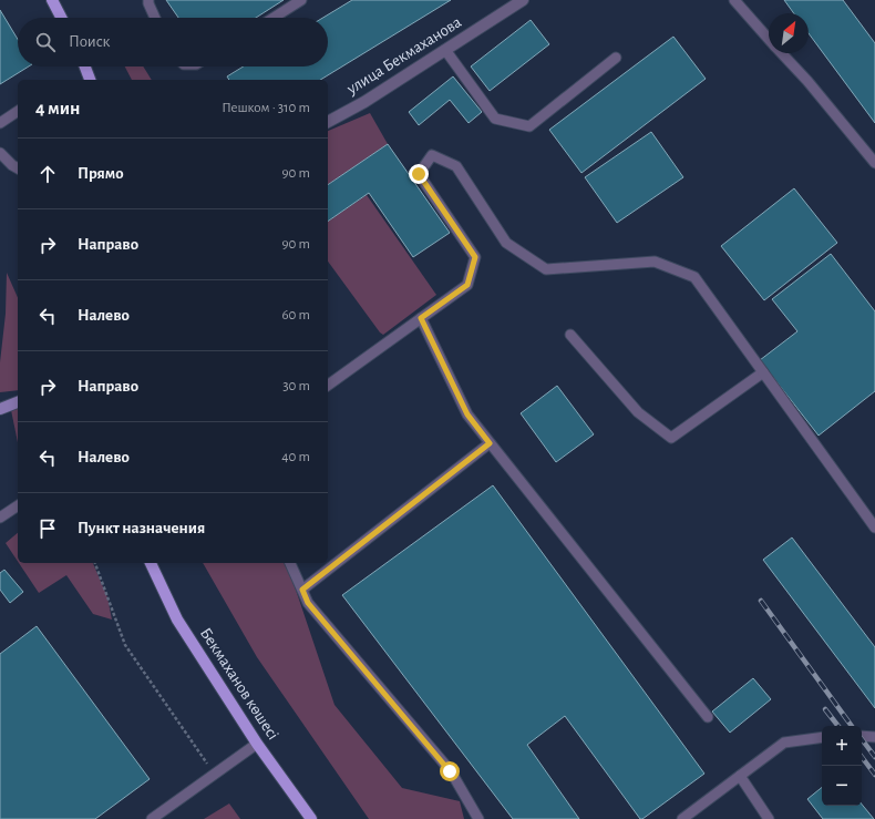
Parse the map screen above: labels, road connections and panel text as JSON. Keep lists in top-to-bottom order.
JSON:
{
  "streets": {
    "main road": ["Бекмаханов көшесі"],
    "street": ["улица Бекмаханова"]
  },
  "north": "top right",
  "page": {
    "search": "Поиск",
    "heading": ["4 мин", "Пешком · 310 m"],
    "list": [
      ["Прямо", "90 m"],
      ["Направо", "90 m"],
      ["Налево", "60 m"],
      ["Направо", "30 m"],
      ["Налево", "40 m"],
      "Пункт назначения"
    ],
    "map_buttons": ["+", "−"]
  }
}
